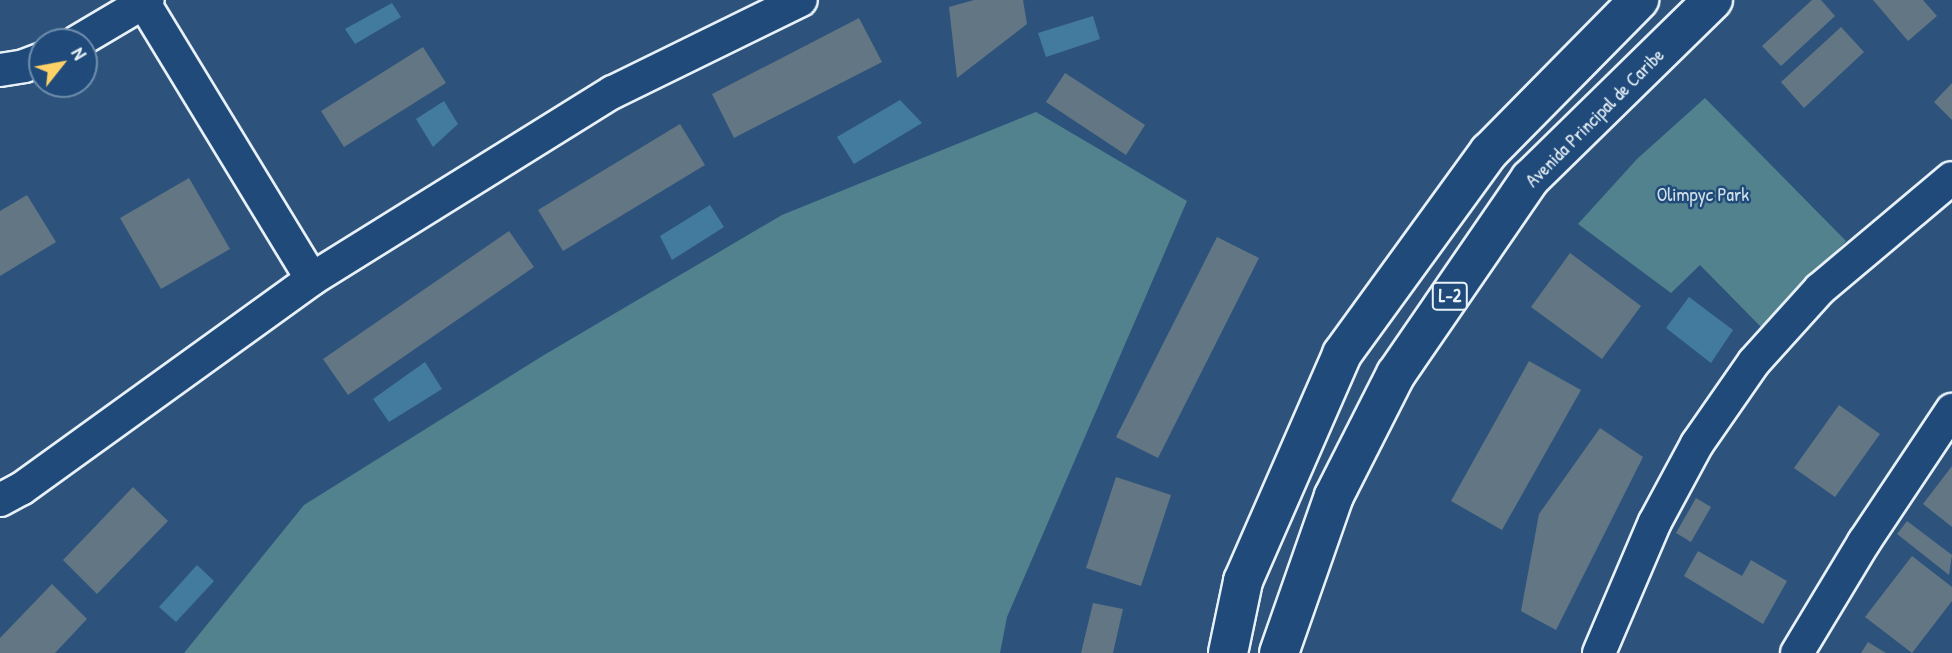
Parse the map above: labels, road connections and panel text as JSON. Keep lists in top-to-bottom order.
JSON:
{
  "streets": {
    "main road": ["Avenida Principal de Caribe", "L-2"]
  },
  "parks": ["Olimpyc Park"],
  "north": "top right"
}
